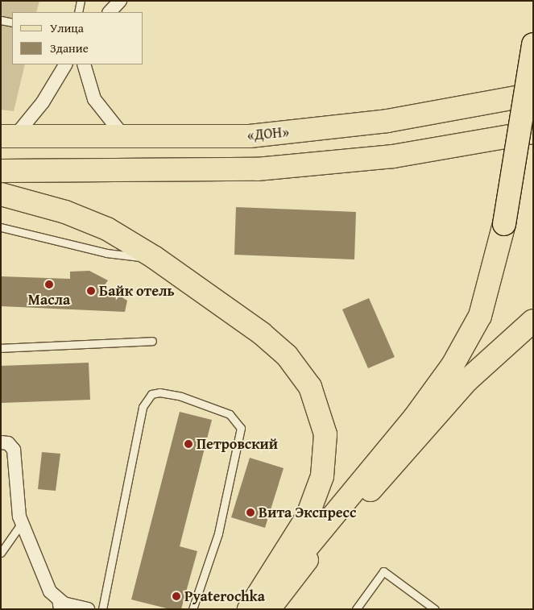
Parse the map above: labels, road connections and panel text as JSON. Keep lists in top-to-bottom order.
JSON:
{
  "streets": {
    "highway": ["«ДОН»"]
  },
  "places": [
    "Масла",
    "Байк отель",
    "Петровский",
    "Вита Экспресс",
    "Pyaterochka"
  ],
  "legend": ["Улица", "Здание"]
}
